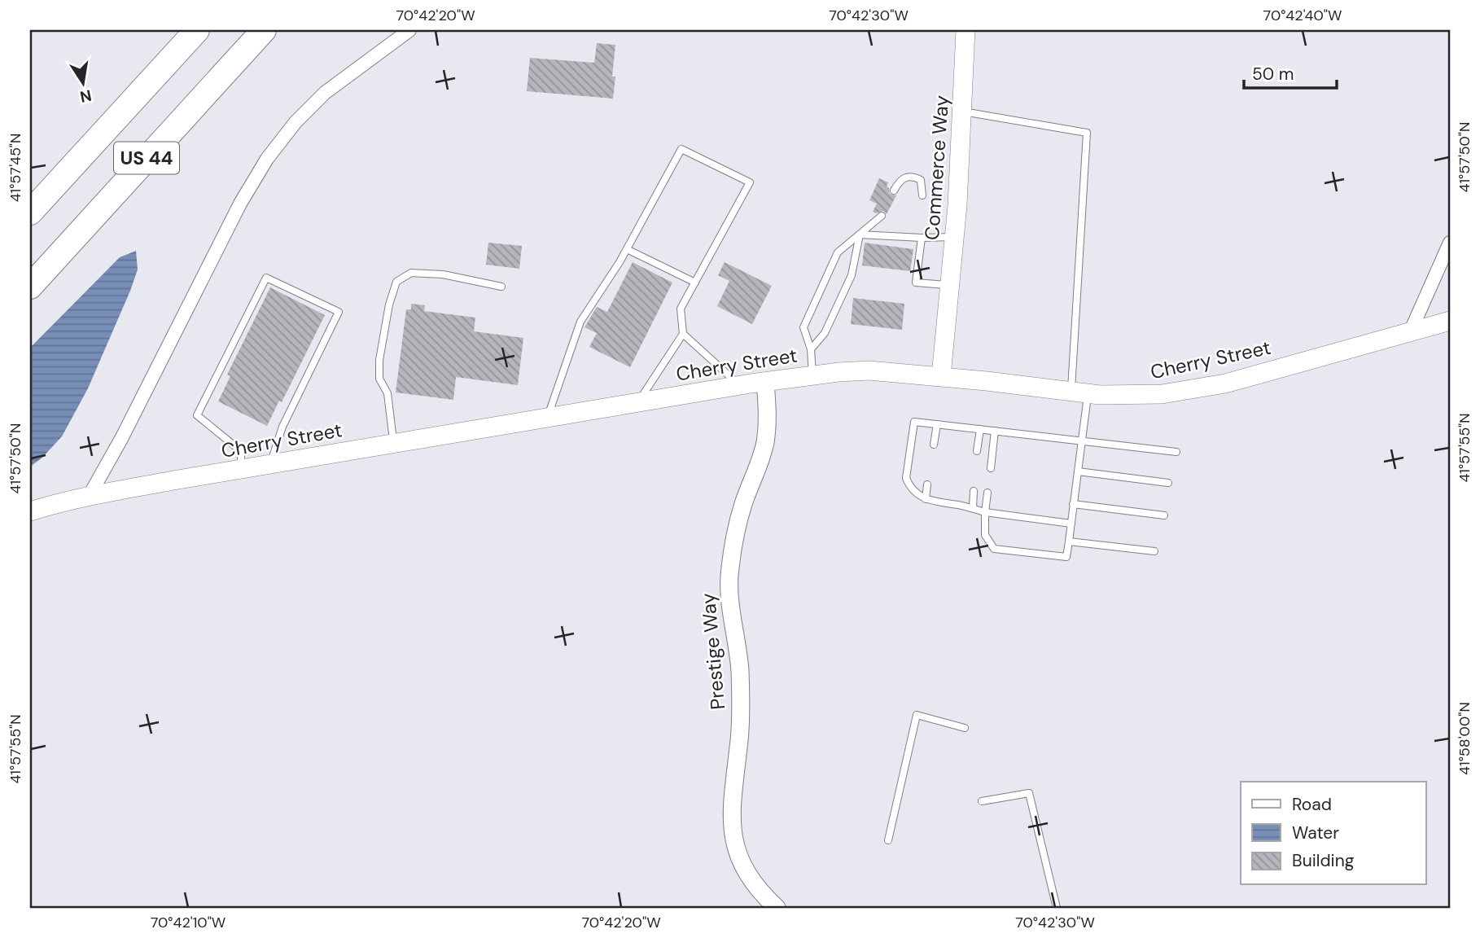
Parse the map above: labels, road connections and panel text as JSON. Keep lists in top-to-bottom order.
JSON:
{
  "streets": {
    "highway": ["US 44"],
    "main road": ["Commerce Way", "Cherry Street"],
    "street": ["Prestige Way"]
  },
  "crossings": [
    ["Commerce Way", "Cherry Street"],
    ["Cherry Street", "Prestige Way"]
  ],
  "legend": ["Road", "Water", "Building"],
  "scale_bar": "50 m",
  "north": "bottom",
  "coordinates": [
    "70°42'20\"W",
    "70°42'30\"W",
    "70°42'40\"W",
    "41°57'50\"N",
    "41°57'45\"N",
    "41°57'55\"N",
    "41°58'00\"N",
    "70°42'10\"W"
  ]
}
